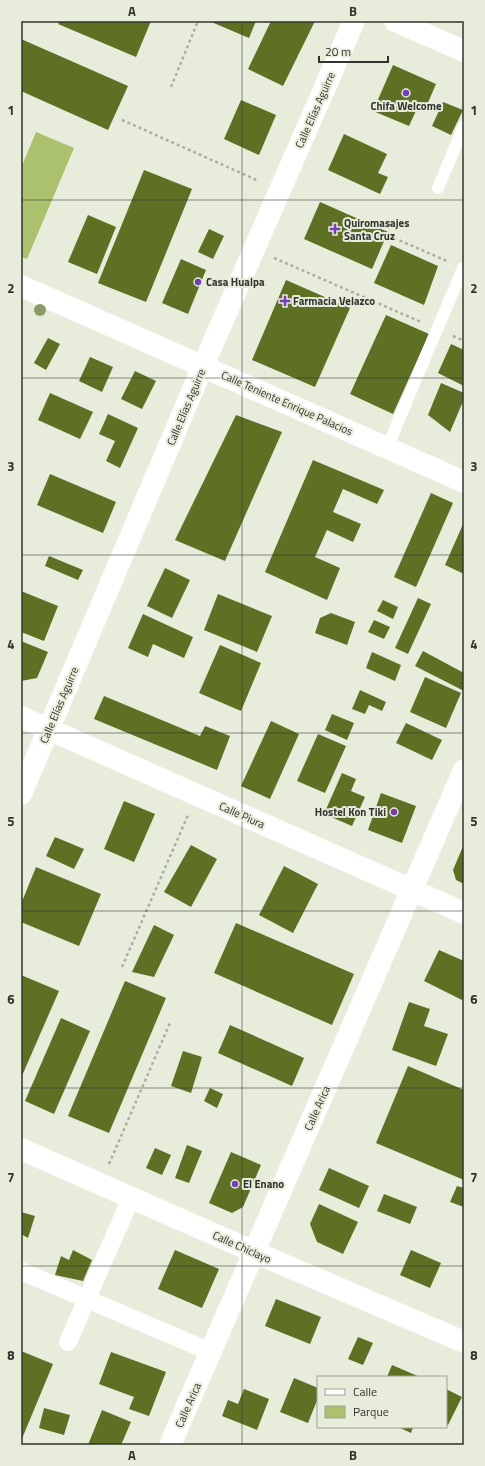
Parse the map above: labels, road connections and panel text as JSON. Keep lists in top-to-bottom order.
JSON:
{
  "streets": {
    "street": [
      "Calle Elías Aguirre",
      "Calle Teniente Enrique Palacios",
      "Calle Piura",
      "Calle Arica",
      "Calle Chiclayo"
    ]
  },
  "crossings": [
    ["Calle Elías Aguirre", "Calle Teniente Enrique Palacios"],
    ["Calle Elías Aguirre", "Calle Piura"],
    ["Calle Piura", "Calle Arica"],
    ["Calle Arica", "Calle Chiclayo"]
  ],
  "places": {
    "other": [
      "Chifa Welcome",
      "Casa Hualpa",
      "Hostel Kon Tiki",
      "El Enano"
    ],
    "health": ["Quiromasajes Santa Cruz", "Farmacia Velazco"]
  },
  "legend": ["Calle", "Parque"],
  "scale_bar": "20 m",
  "grid": {
    "columns": ["A", "B"],
    "rows": [
      "1",
      "2",
      "3",
      "4",
      "5",
      "6",
      "7",
      "8"
    ]
  }
}
